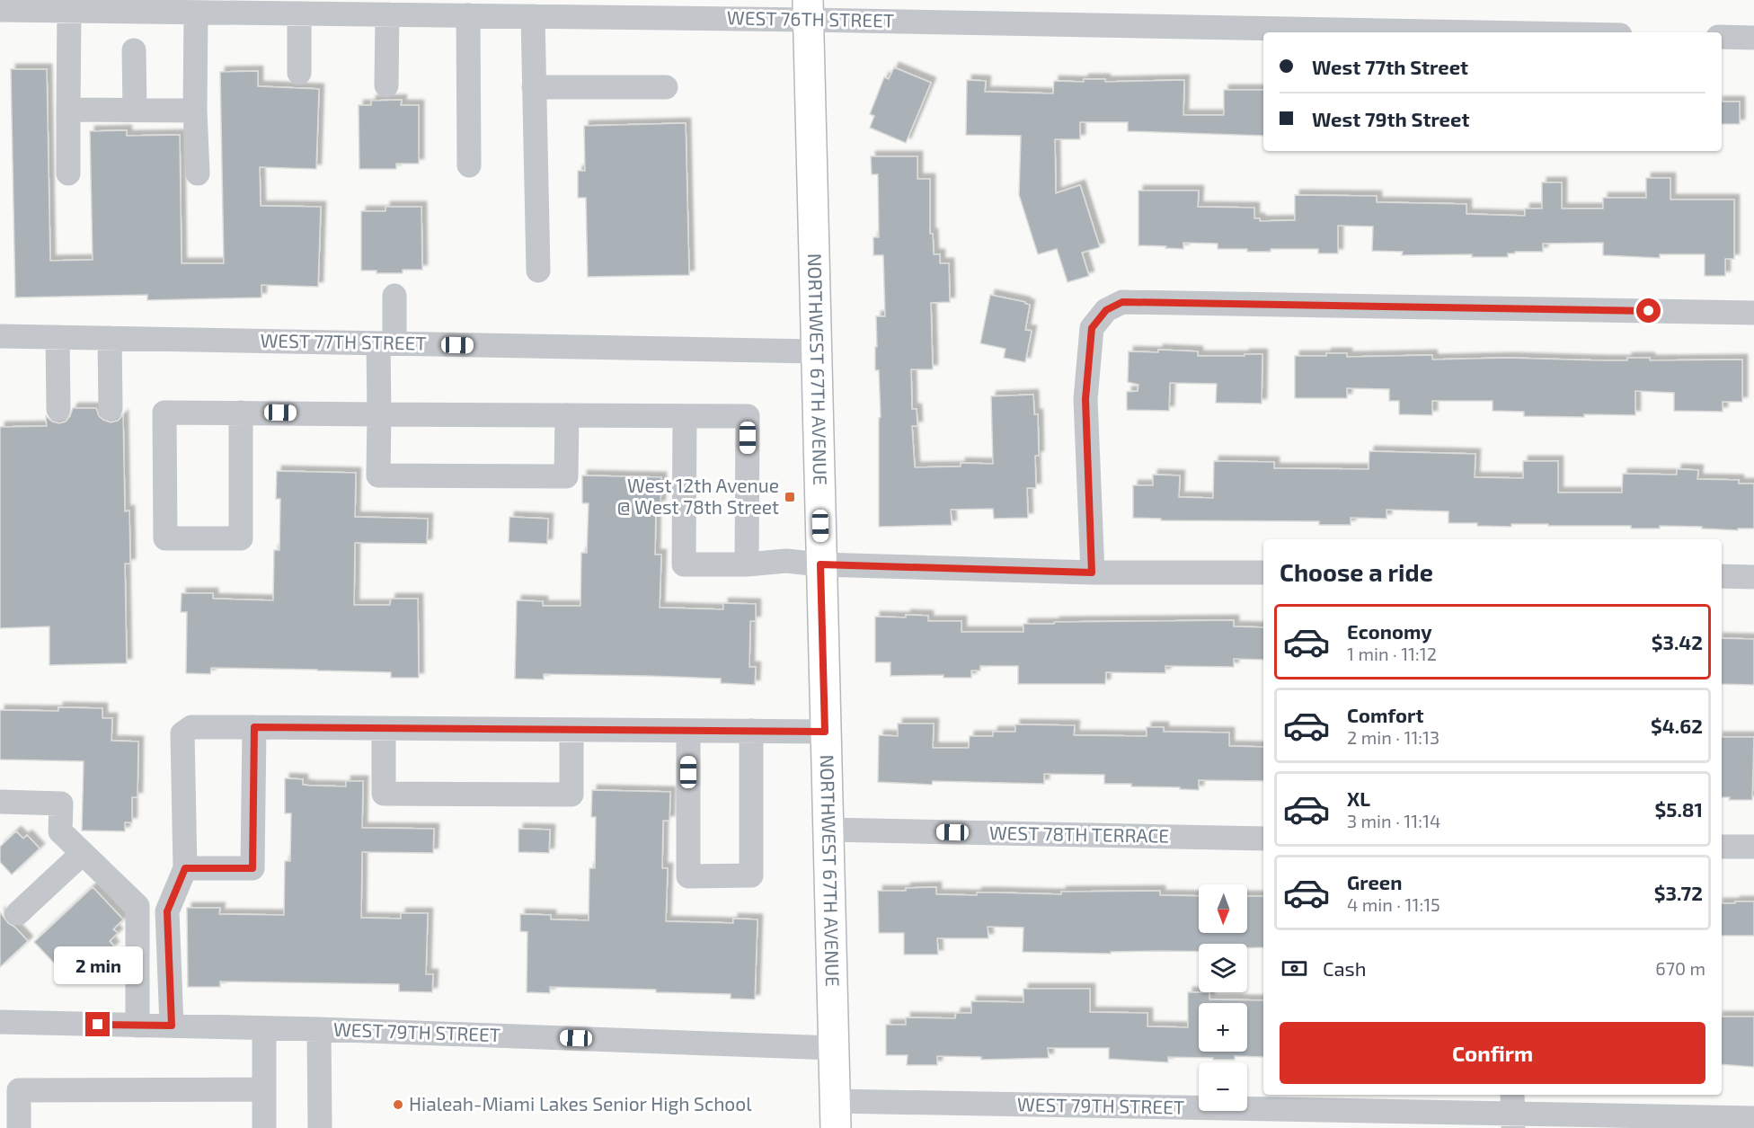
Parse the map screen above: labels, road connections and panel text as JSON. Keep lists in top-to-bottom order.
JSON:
{
  "streets": {
    "main road": ["NORTHWEST 67TH AVENUE"],
    "street": [
      "WEST 76TH STREET",
      "WEST 77TH STREET",
      "WEST 78TH TERRACE",
      "WEST 79TH STREET"
    ]
  },
  "crossings": [
    ["WEST 76TH STREET", "NORTHWEST 67TH AVENUE"],
    ["WEST 77TH STREET", "NORTHWEST 67TH AVENUE"],
    ["NORTHWEST 67TH AVENUE", "WEST 78TH TERRACE"],
    ["NORTHWEST 67TH AVENUE", "WEST 79TH STREET"]
  ],
  "places": {
    "transit": ["West 12th Avenue @ West 78th Street"],
    "other": ["Hialeah-Miami Lakes Senior High School"]
  },
  "north": "bottom",
  "page": {
    "banner": ["West 77th Street", "West 79th Street"],
    "heading": "Choose a ride",
    "list": [
      {
        "name": "Economy",
        "note": "1 min · 11:12",
        "value": "$3.42"
      },
      {
        "name": "Comfort",
        "note": "2 min · 11:13",
        "value": "$4.62"
      },
      {
        "name": "XL",
        "note": "3 min · 11:14",
        "value": "$5.81"
      },
      {
        "name": "Green",
        "note": "4 min · 11:15",
        "value": "$3.72"
      }
    ],
    "map_buttons": ["+", "−"],
    "pay": ["Cash", "670 m"],
    "bubble": "2 min",
    "buttons": "Confirm"
  }
}
